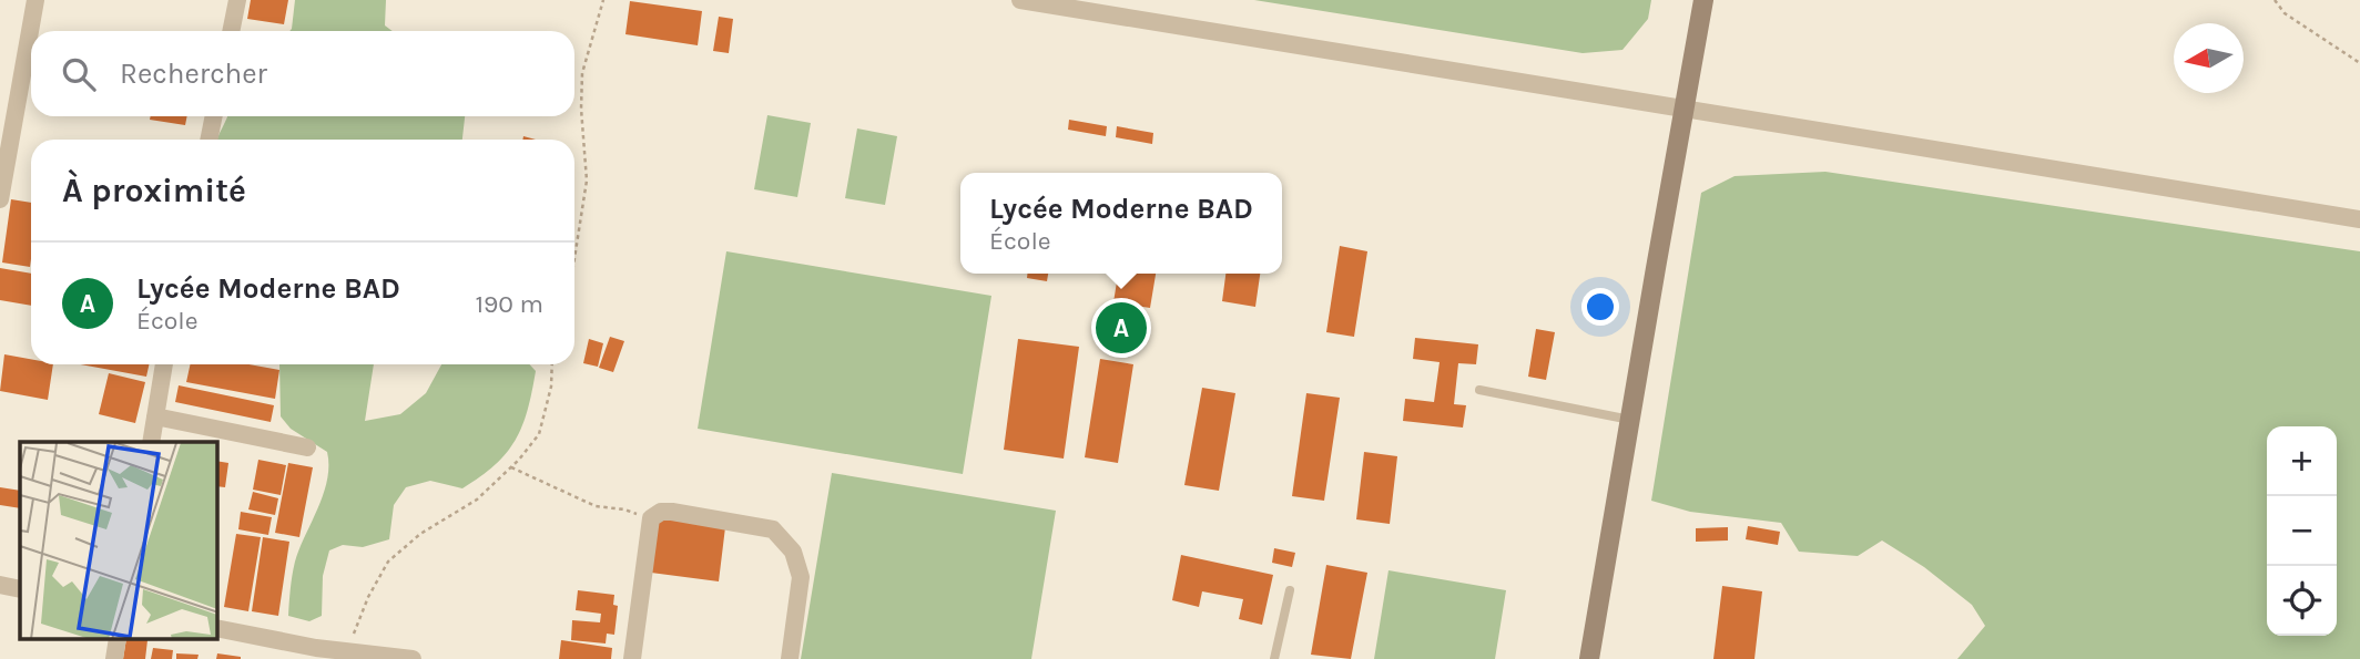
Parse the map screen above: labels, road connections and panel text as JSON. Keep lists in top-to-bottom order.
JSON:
{
  "north": "left",
  "page": {
    "search": "Rechercher",
    "heading": "À proximité",
    "popup": ["Lycée Moderne BAD", "École"],
    "list": [
      {
        "mark": "A",
        "name": "Lycée Moderne BAD",
        "note": "École",
        "value": "190 m"
      }
    ],
    "pins": "A",
    "map_buttons": ["+", "−"]
  }
}
